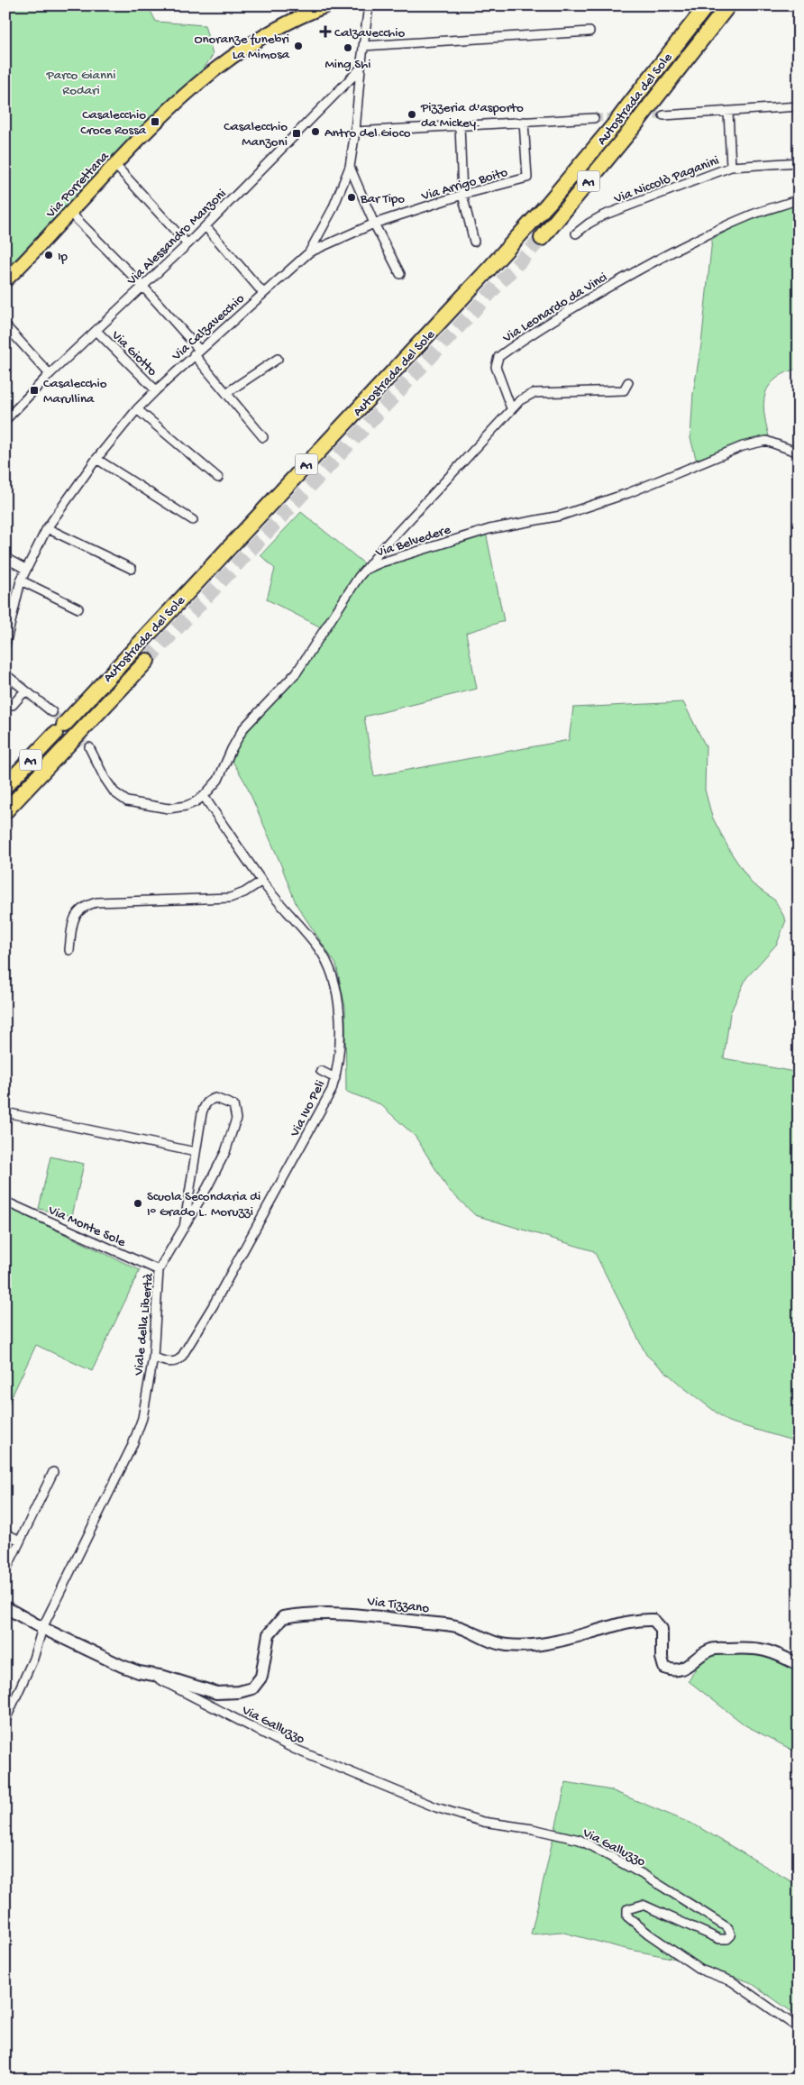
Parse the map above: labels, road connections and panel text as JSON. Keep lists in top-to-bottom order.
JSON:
{
  "streets": {
    "highway": ["Autostrada del Sole", "A1"],
    "main road": ["Via Porrettana"],
    "street": [
      "Via Niccolò Paganini",
      "Via Arrigo Boito",
      "Via Alessandro Manzoni",
      "Via Leonardo da Vinci",
      "Via Calzavecchio",
      "Via Giotto",
      "Via Belvedere",
      "Via Ivo Peli",
      "Via Monte Sole",
      "Viale della Libertà",
      "Via Tizzano",
      "Via Galluzzo"
    ]
  },
  "crossings": [
    ["Via Arrigo Boito", "Via Calzavecchio"],
    ["Via Alessandro Manzoni", "Via Calzavecchio"],
    ["Via Alessandro Manzoni", "Via Giotto"],
    ["Via Calzavecchio", "Via Giotto"],
    ["Via Belvedere", "Via Ivo Peli"],
    ["Via Ivo Peli", "Viale della Libertà"],
    ["Via Monte Sole", "Viale della Libertà"],
    ["Viale della Libertà", "Via Tizzano"],
    ["Via Tizzano", "Via Galluzzo"]
  ],
  "parks": ["Parco Gianni Rodari"],
  "places": {
    "health": ["Calzavecchio"],
    "other": [
      "Onoranze funebri La Mimosa",
      "Ming Shi",
      "Pizzeria d'asporto da Mickey.",
      "Antro del Gioco",
      "Bar Tipo",
      "Ip",
      "Scuola Secondaria di I° Grado L. Moruzzi"
    ],
    "transit": ["Casalecchio Croce Rossa", "Casalecchio Manzoni", "Casalecchio Marullina"]
  }
}
